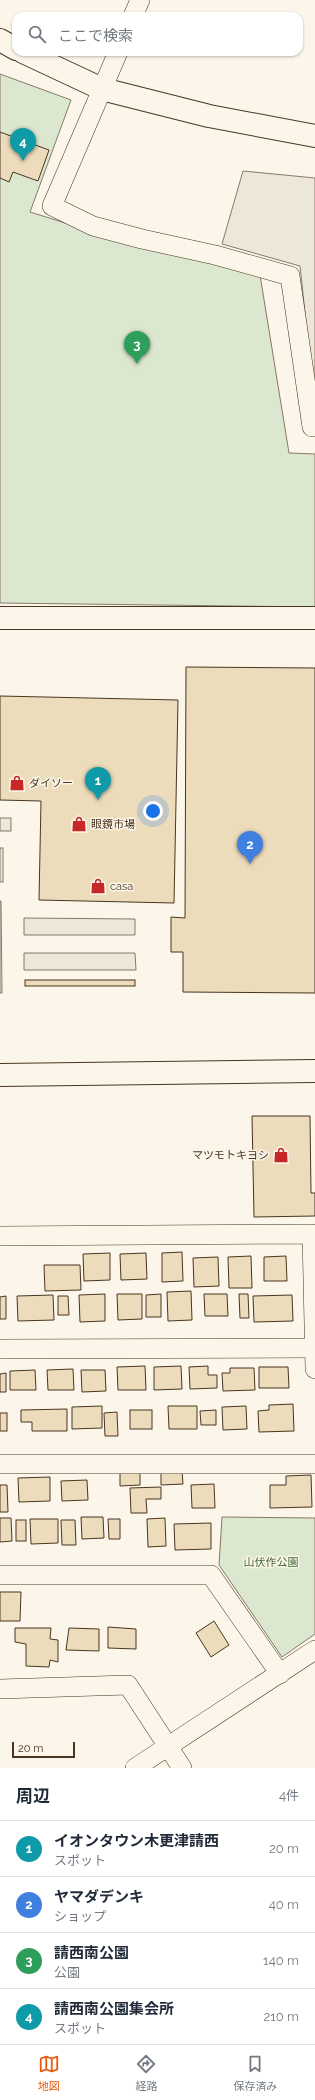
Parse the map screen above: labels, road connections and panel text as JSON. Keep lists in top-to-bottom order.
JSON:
{
  "parks": ["山伏作公園"],
  "places": {
    "shop": [
      "ダイソー",
      "眼鏡市場",
      "casa",
      "マツモトキヨシ"
    ]
  },
  "scale_bar": "20 m",
  "page": {
    "search": "ここで検索",
    "pins": [
      "4",
      "3",
      "1",
      "2"
    ],
    "scale": "20 m",
    "heading": ["周辺", "4件"],
    "list": [
      {
        "mark": "1",
        "name": "イオンタウン木更津請西",
        "note": "スポット",
        "value": "20 m"
      },
      {
        "mark": "2",
        "name": "ヤマダデンキ",
        "note": "ショップ",
        "value": "40 m"
      },
      {
        "mark": "3",
        "name": "請西南公園",
        "note": "公園",
        "value": "140 m"
      },
      {
        "mark": "4",
        "name": "請西南公園集会所",
        "note": "スポット",
        "value": "210 m"
      }
    ],
    "nav": ["地図", "経路", "保存済み"]
  }
}
